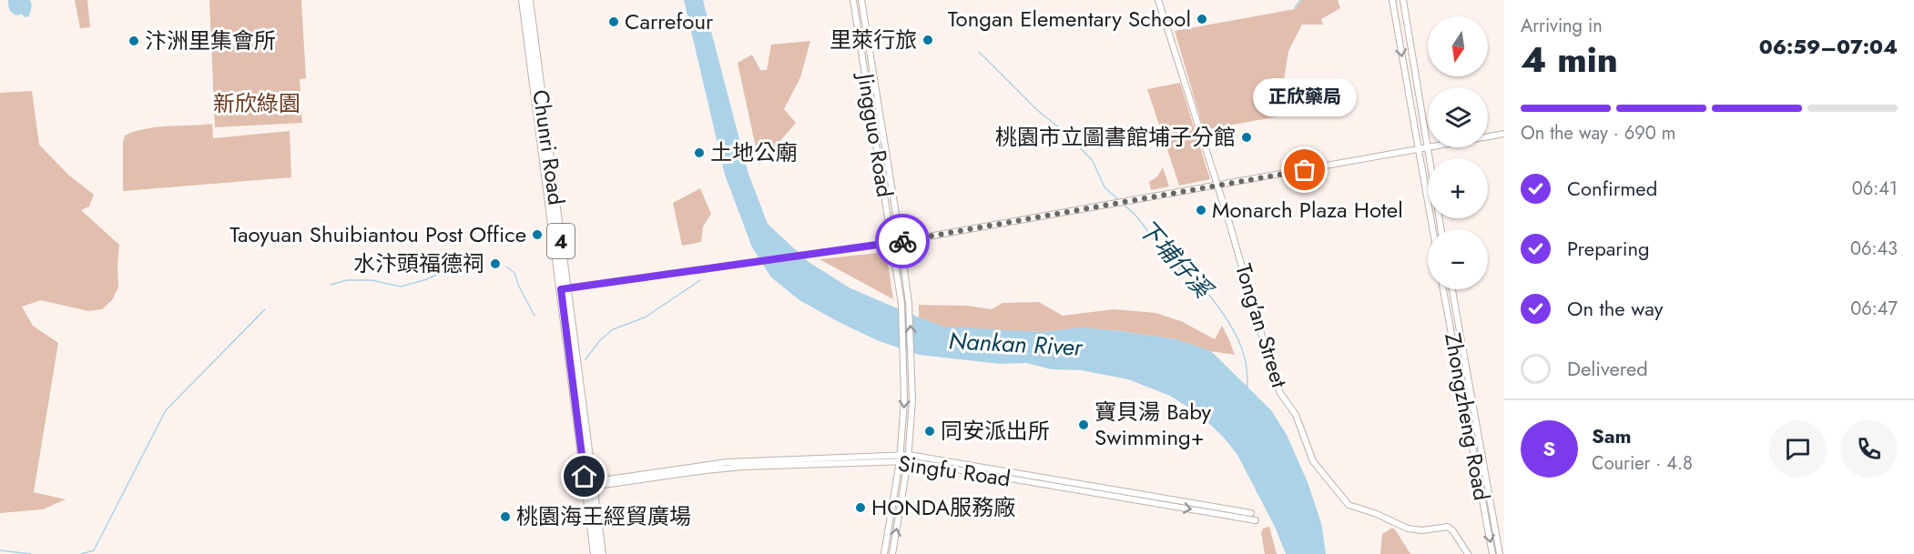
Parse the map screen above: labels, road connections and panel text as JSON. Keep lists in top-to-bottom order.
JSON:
{
  "streets": {
    "main road": ["Chunri Road", "4"],
    "street": [
      "Jingguo Road",
      "Tong'an Street",
      "Zhongzheng Road",
      "Singfu Road"
    ]
  },
  "crossings": [
    ["Jingguo Road", "Singfu Road"],
    ["Chunri Road", "Singfu Road"]
  ],
  "water": ["下埔仔溪", "Nankan River"],
  "parks": ["新欣綠園"],
  "places": [
    "Tongan Elementary School",
    "Carrefour",
    "里萊行旅",
    "汴洲里集會所",
    "桃園市立圖書館埔子分館",
    "土地公廟",
    "正欣藥局",
    "Monarch Plaza Hotel",
    "Taoyuan Shuibiantou Post Office",
    "水汴頭福德祠",
    "寶貝湯 Baby Swimming+",
    "同安派出所",
    "HONDA服務廠",
    "桃園海王經貿廣場"
  ],
  "north": "bottom",
  "page": {
    "heading": ["4 min", "Arriving in", "06:59–07:04"],
    "panel": ["Sam", "Courier · 4.8"],
    "map_buttons": ["+", "−"],
    "bubble": "正欣藥局",
    "bar": "On the way · 690 m",
    "list": [
      ["Confirmed", "06:41"],
      ["Preparing", "06:43"],
      ["On the way", "06:47"],
      "Delivered"
    ],
    "round": "S"
  }
}
